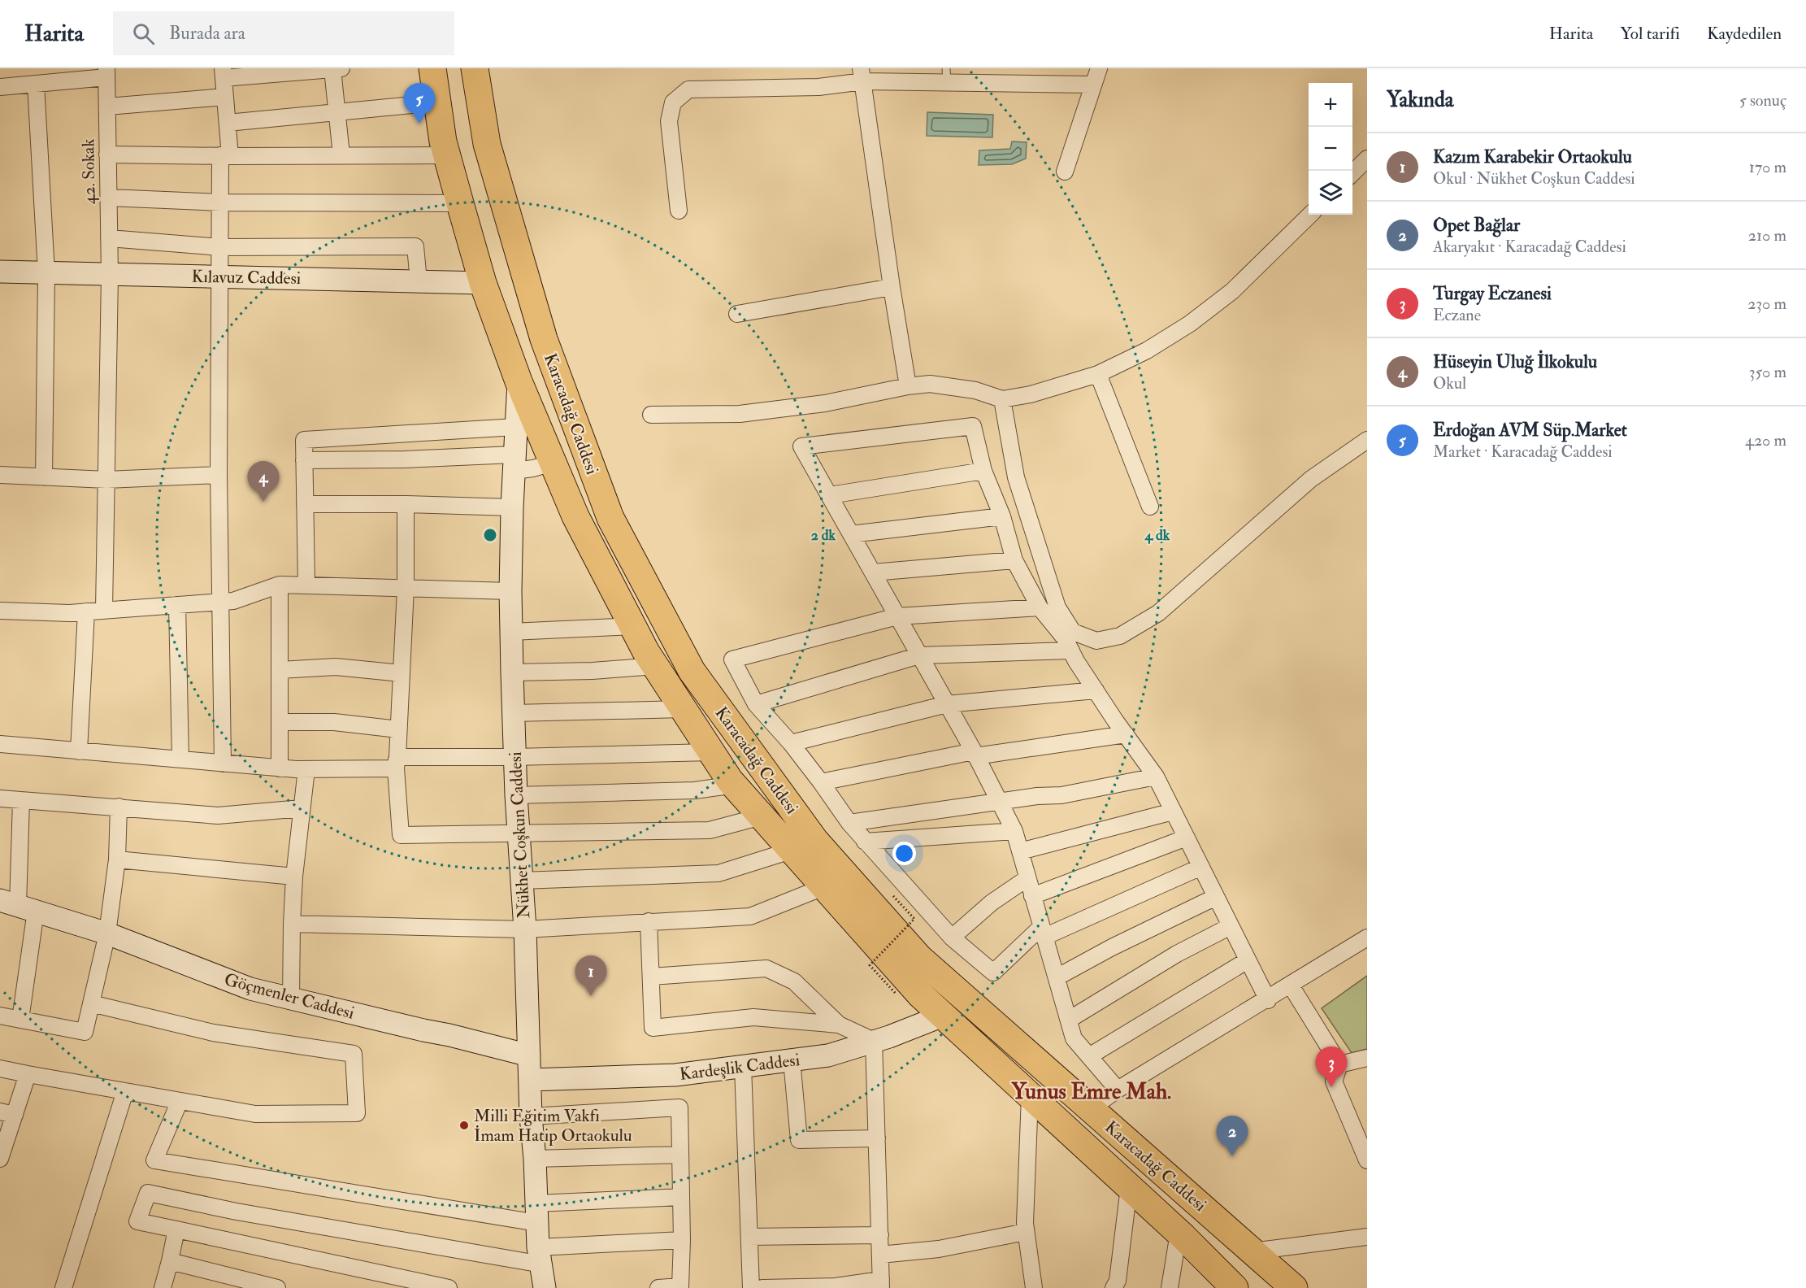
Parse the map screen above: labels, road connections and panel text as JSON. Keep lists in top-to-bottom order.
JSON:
{
  "streets": {
    "highway": ["Karacadağ Caddesi"],
    "street": [
      "42. Sokak",
      "Kılavuz Caddesi",
      "Nükhet Coşkun Caddesi",
      "Göçmenler Caddesi",
      "Kardeşlik Caddesi"
    ]
  },
  "crossings": [
    ["42. Sokak", "Kılavuz Caddesi"],
    ["Kılavuz Caddesi", "Karacadağ Caddesi"],
    ["Karacadağ Caddesi", "Nükhet Coşkun Caddesi"],
    ["Karacadağ Caddesi", "Kardeşlik Caddesi"],
    ["Nükhet Coşkun Caddesi", "Göçmenler Caddesi"],
    ["Nükhet Coşkun Caddesi", "Kardeşlik Caddesi"]
  ],
  "districts": ["Yunus Emre Mah."],
  "places": ["Milli Eğitim Vakfı İmam Hatip Ortaokulu"],
  "page": {
    "header": "Harita",
    "search": "Burada ara",
    "nav": ["Harita", "Yol tarifi", "Kaydedilen"],
    "heading": ["Yakında", "5 sonuç"],
    "map_buttons": ["+", "−"],
    "pins": [
      "5",
      "4",
      "1",
      "3",
      "2"
    ],
    "list": [
      {
        "mark": "1",
        "name": "Kazım Karabekir Ortaokulu",
        "note": "Okul · Nükhet Coşkun Caddesi",
        "value": "170 m"
      },
      {
        "mark": "2",
        "name": "Opet Bağlar",
        "note": "Akaryakıt · Karacadağ Caddesi",
        "value": "210 m"
      },
      {
        "mark": "3",
        "name": "Turgay Eczanesi",
        "note": "Eczane",
        "value": "230 m"
      },
      {
        "mark": "4",
        "name": "Hüseyin Uluğ İlkokulu",
        "note": "Okul",
        "value": "350 m"
      },
      {
        "mark": "5",
        "name": "Erdoğan AVM Süp.Market",
        "note": "Market · Karacadağ Caddesi",
        "value": "420 m"
      }
    ]
  },
  "rings": ["2 dk", "4 dk"]
}
